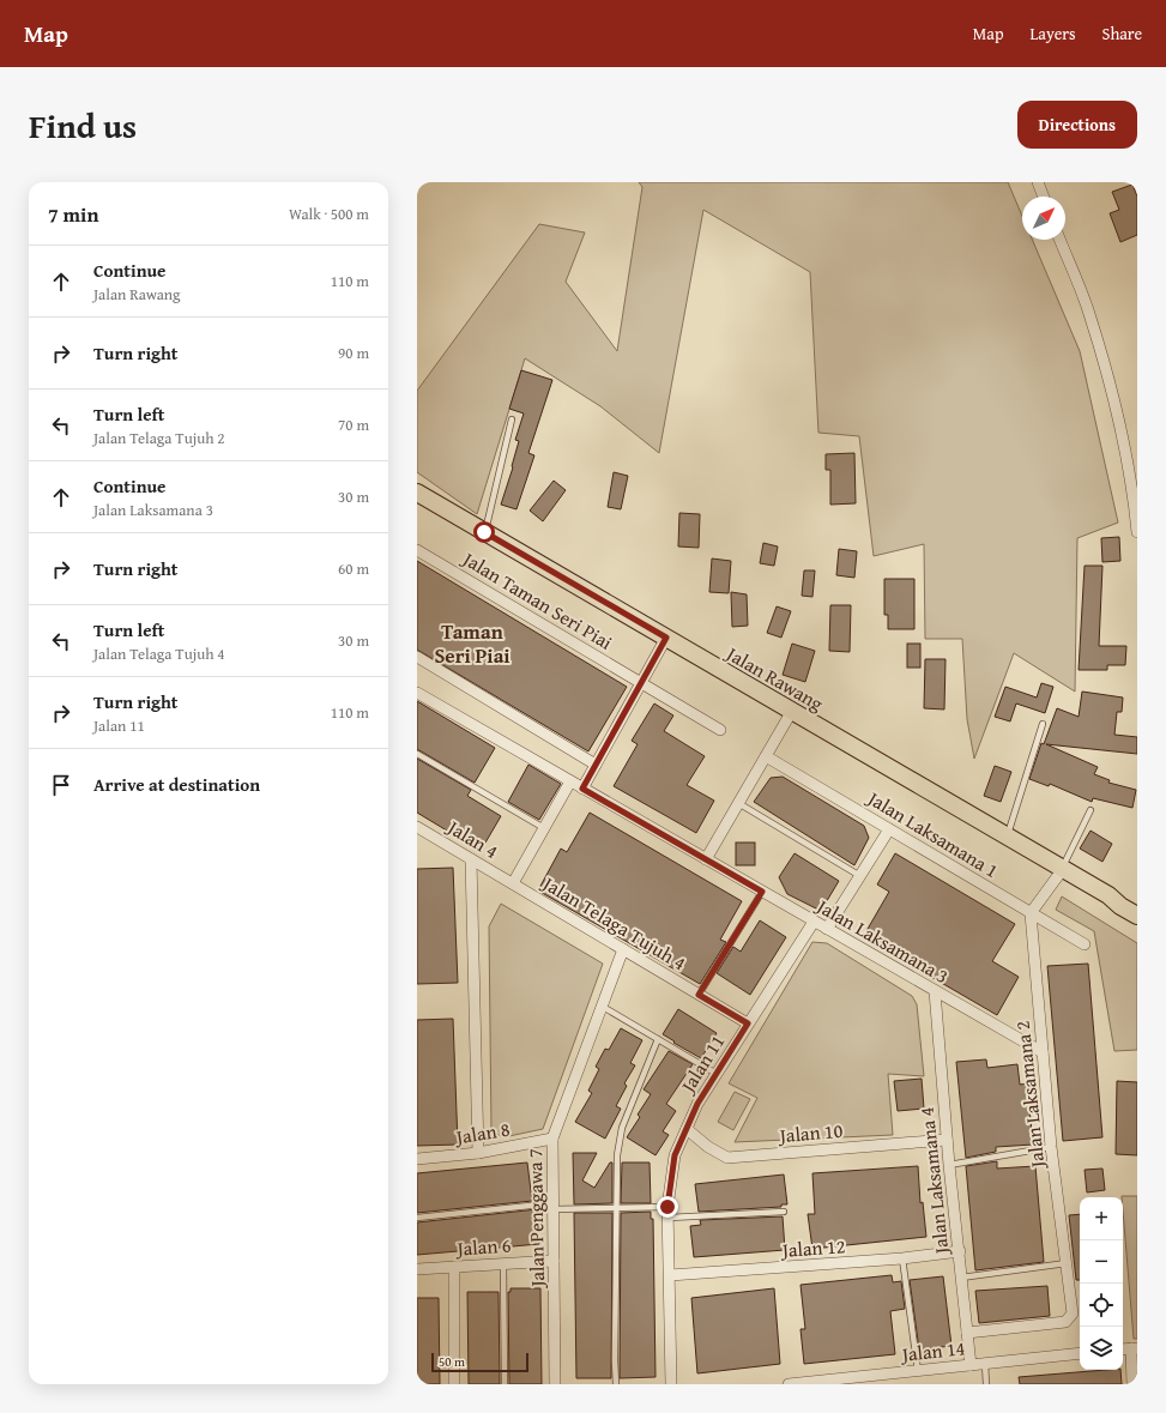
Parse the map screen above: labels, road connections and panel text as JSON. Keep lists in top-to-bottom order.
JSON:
{
  "streets": {
    "main road": ["Jalan Rawang"],
    "street": [
      "Jalan Taman Seri Piai",
      "Jalan Laksamana 1",
      "Jalan 4",
      "Jalan Telaga Tujuh 4",
      "Jalan Laksamana 3",
      "Jalan 11",
      "Jalan Laksamana 2",
      "Jalan 8",
      "Jalan 10",
      "Jalan Laksamana 4",
      "Jalan Penggawa 7",
      "Jalan 6",
      "Jalan 12",
      "Jalan 14"
    ]
  },
  "crossings": [
    ["Jalan Laksamana 1", "Jalan Laksamana 2"],
    ["Jalan 4", "Jalan Telaga Tujuh 4"],
    ["Jalan Telaga Tujuh 4", "Jalan 11"],
    ["Jalan Telaga Tujuh 4", "Jalan Penggawa 7"],
    ["Jalan Laksamana 3", "Jalan 11"],
    ["Jalan Laksamana 3", "Jalan Laksamana 2"],
    ["Jalan Laksamana 3", "Jalan Laksamana 4"],
    ["Jalan 11", "Jalan 10"],
    ["Jalan 11", "Jalan 12"],
    ["Jalan Laksamana 2", "Jalan Laksamana 4"],
    ["Jalan 8", "Jalan Penggawa 7"],
    ["Jalan 10", "Jalan Laksamana 4"],
    ["Jalan Laksamana 4", "Jalan 12"],
    ["Jalan Laksamana 4", "Jalan 14"],
    ["Jalan Penggawa 7", "Jalan 6"]
  ],
  "districts": ["Taman Seri Piai"],
  "scale_bar": "50 m",
  "north": "top right",
  "page": {
    "header": "Map",
    "nav": ["Map", "Layers", "Share"],
    "title": "Find us",
    "buttons": "Directions",
    "heading": ["7 min", "Walk · 500 m"],
    "list": [
      ["Continue", "Jalan Rawang", "110 m"],
      ["Turn right", "90 m"],
      ["Turn left", "Jalan Telaga Tujuh 2", "70 m"],
      ["Continue", "Jalan Laksamana 3", "30 m"],
      ["Turn right", "60 m"],
      ["Turn left", "Jalan Telaga Tujuh 4", "30 m"],
      ["Turn right", "Jalan 11", "110 m"],
      "Arrive at destination"
    ],
    "map_buttons": ["+", "−"],
    "scale": "50 m"
  }
}
